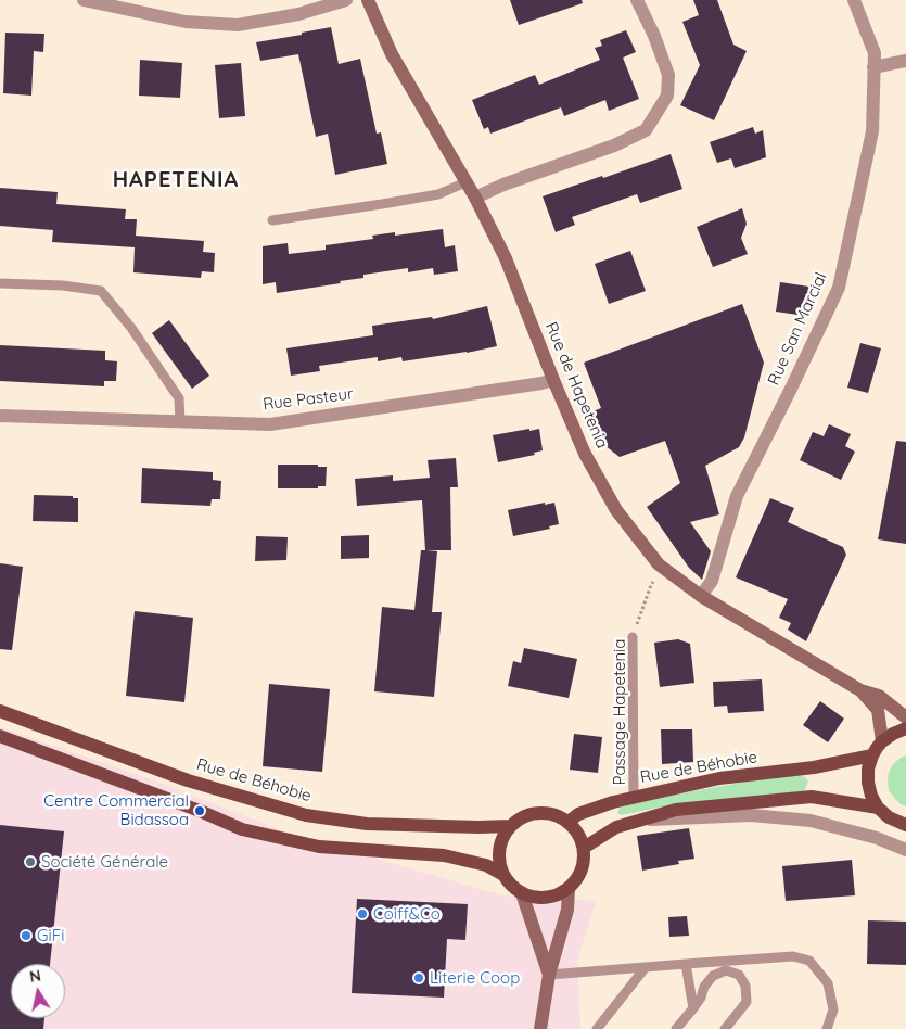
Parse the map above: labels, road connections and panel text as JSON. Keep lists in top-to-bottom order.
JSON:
{
  "streets": {
    "main road": ["Rue de Hapetenia", "Rue de Béhobie"],
    "street": ["Rue San Marcial", "Rue Pasteur"],
    "lane": ["Passage Hapetenia"]
  },
  "crossings": [
    ["Rue San Marcial", "Rue de Hapetenia"],
    ["Rue de Hapetenia", "Rue Pasteur"],
    ["Rue de Hapetenia", "Passage Hapetenia"],
    ["Passage Hapetenia", "Rue de Béhobie"]
  ],
  "districts": ["HAPETENIA"],
  "places": [
    "Centre Commercial Bidassoa",
    "Société Générale",
    "Coiff&Co",
    "GiFi",
    "Literie Coop"
  ],
  "north": "top"
}
